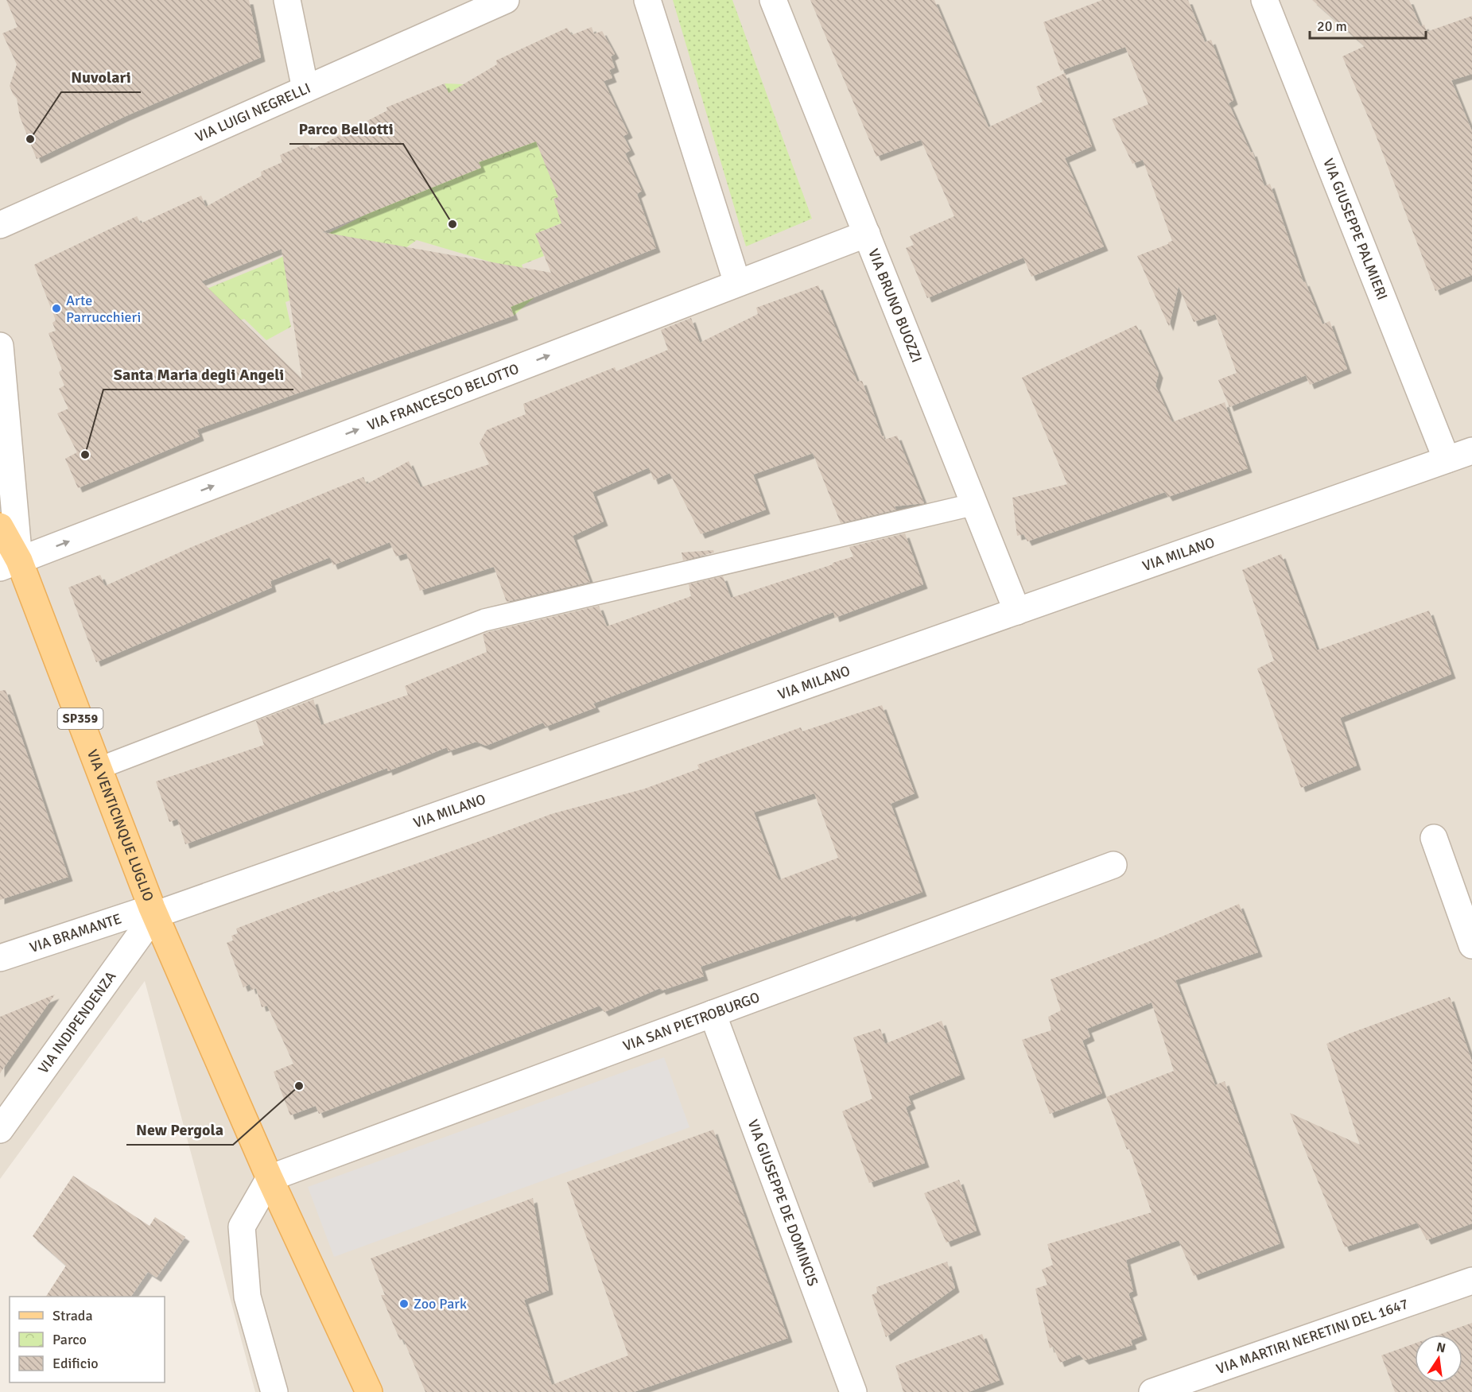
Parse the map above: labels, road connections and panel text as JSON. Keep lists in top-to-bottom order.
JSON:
{
  "streets": {
    "main road": ["SP359", "VIA VENTICINQUE LUGLIO"],
    "street": [
      "VIA LUIGI NEGRELLI",
      "VIA GIUSEPPE PALMIERI",
      "VIA BRUNO BUOZZI",
      "VIA FRANCESCO BELOTTO",
      "VIA MILANO",
      "VIA BRAMANTE",
      "VIA SAN PIETROBURGO",
      "VIA INDIPENDENZA",
      "VIA GIUSEPPE DE DOMINCIS",
      "VIA MARTIRI NERETINI DEL 1647"
    ]
  },
  "crossings": [
    ["VIA GIUSEPPE PALMIERI", "VIA MILANO"],
    ["VIA BRUNO BUOZZI", "VIA FRANCESCO BELOTTO"],
    ["VIA BRUNO BUOZZI", "VIA MILANO"],
    ["VIA FRANCESCO BELOTTO", "VIA VENTICINQUE LUGLIO"],
    ["VIA MILANO", "SP359"],
    ["VIA MILANO", "VIA VENTICINQUE LUGLIO"],
    ["VIA MILANO", "VIA BRAMANTE"],
    ["VIA MILANO", "VIA INDIPENDENZA"],
    ["SP359", "VIA VENTICINQUE LUGLIO"],
    ["SP359", "VIA BRAMANTE"],
    ["SP359", "VIA SAN PIETROBURGO"],
    ["SP359", "VIA INDIPENDENZA"],
    ["VIA VENTICINQUE LUGLIO", "VIA BRAMANTE"],
    ["VIA VENTICINQUE LUGLIO", "VIA INDIPENDENZA"],
    ["VIA BRAMANTE", "VIA INDIPENDENZA"],
    ["VIA SAN PIETROBURGO", "VIA GIUSEPPE DE DOMINCIS"]
  ],
  "one_way": ["VIA FRANCESCO BELOTTO"],
  "places": [
    "Nuvolari",
    "Parco Bellotti",
    "Arte Parrucchieri",
    "Santa Maria degli Angeli",
    "New Pergola",
    "Zoo Park"
  ],
  "legend": ["Strada", "Parco", "Edificio"],
  "scale_bar": "20 m",
  "north": "top"
}
